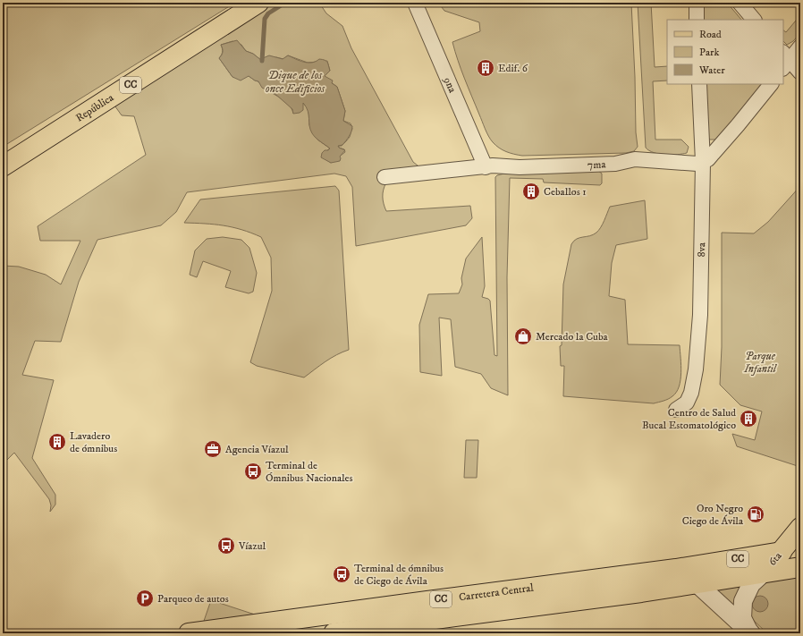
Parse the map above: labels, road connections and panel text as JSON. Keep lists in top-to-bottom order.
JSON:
{
  "streets": {
    "main road": [
      "CC",
      "República",
      "6ta",
      "Carretera Central"
    ],
    "street": ["9na", "7ma", "8va"]
  },
  "crossings": [
    ["CC", "6ta"],
    ["CC", "Carretera Central"],
    ["9na", "7ma"],
    ["7ma", "8va"],
    ["6ta", "Carretera Central"]
  ],
  "water": ["Dique de los once Edificios"],
  "parks": ["Parque Infantil"],
  "places": {
    "building": [
      "Edif. 6",
      "Ceballos 1",
      "Centro de Salud Bucal Estomatológico",
      "Lavadero de ómnibus"
    ],
    "shop": ["Mercado la Cuba"],
    "office": ["Agencia Víazul"],
    "bus stop": ["Terminal de Ómnibus Nacionales", "Víazul", "Terminal de ómnibus de Ciego de Ávila"],
    "fuel station": ["Oro Negro Ciego de Ávila"],
    "parking": ["Parqueo de autos"]
  },
  "legend": ["Road", "Park", "Water"]
}
